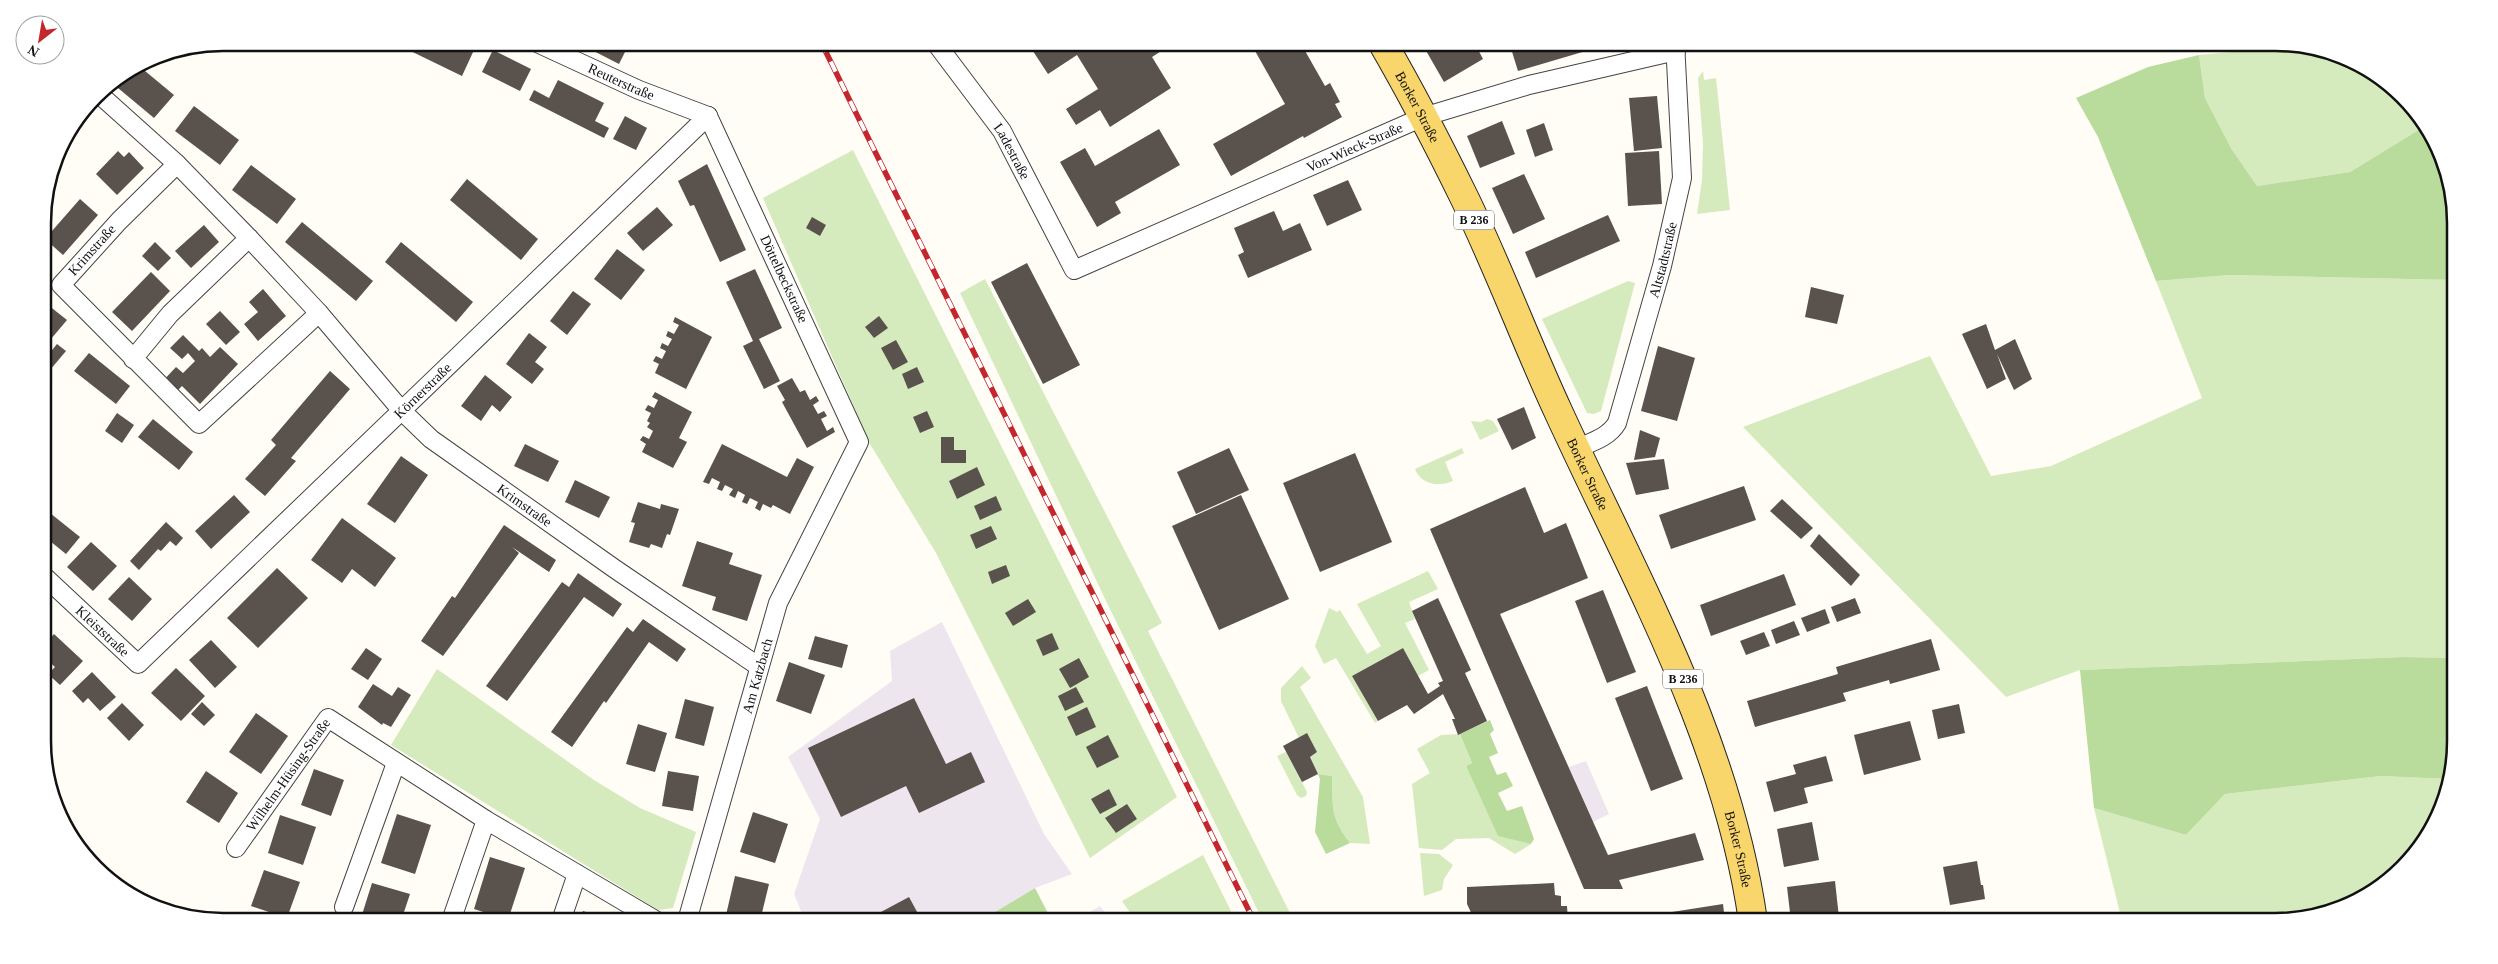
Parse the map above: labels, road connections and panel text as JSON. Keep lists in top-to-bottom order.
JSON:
{
  "streets": {
    "main road": ["Borker Straße", "B 236"],
    "street": [
      "Reuterstraße",
      "Von-Wieck-Straße",
      "Ladestraße",
      "Krimstraße",
      "Altstadtstraße",
      "Döttelbeckstraße",
      "Körnerstraße",
      "Kleiststraße",
      "Am Katzbach",
      "Wilhelm-Hüsing-Straße"
    ]
  },
  "crossings": [
    ["Reuterstraße", "Döttelbeckstraße"],
    ["Reuterstraße", "Körnerstraße"],
    ["Borker Straße", "Von-Wieck-Straße"],
    ["Borker Straße", "Altstadtstraße"],
    ["Von-Wieck-Straße", "Ladestraße"],
    ["Krimstraße", "Körnerstraße"],
    ["Krimstraße", "Am Katzbach"],
    ["Döttelbeckstraße", "Körnerstraße"],
    ["Döttelbeckstraße", "Am Katzbach"],
    ["Körnerstraße", "Kleiststraße"]
  ],
  "north": "bottom left"
}
